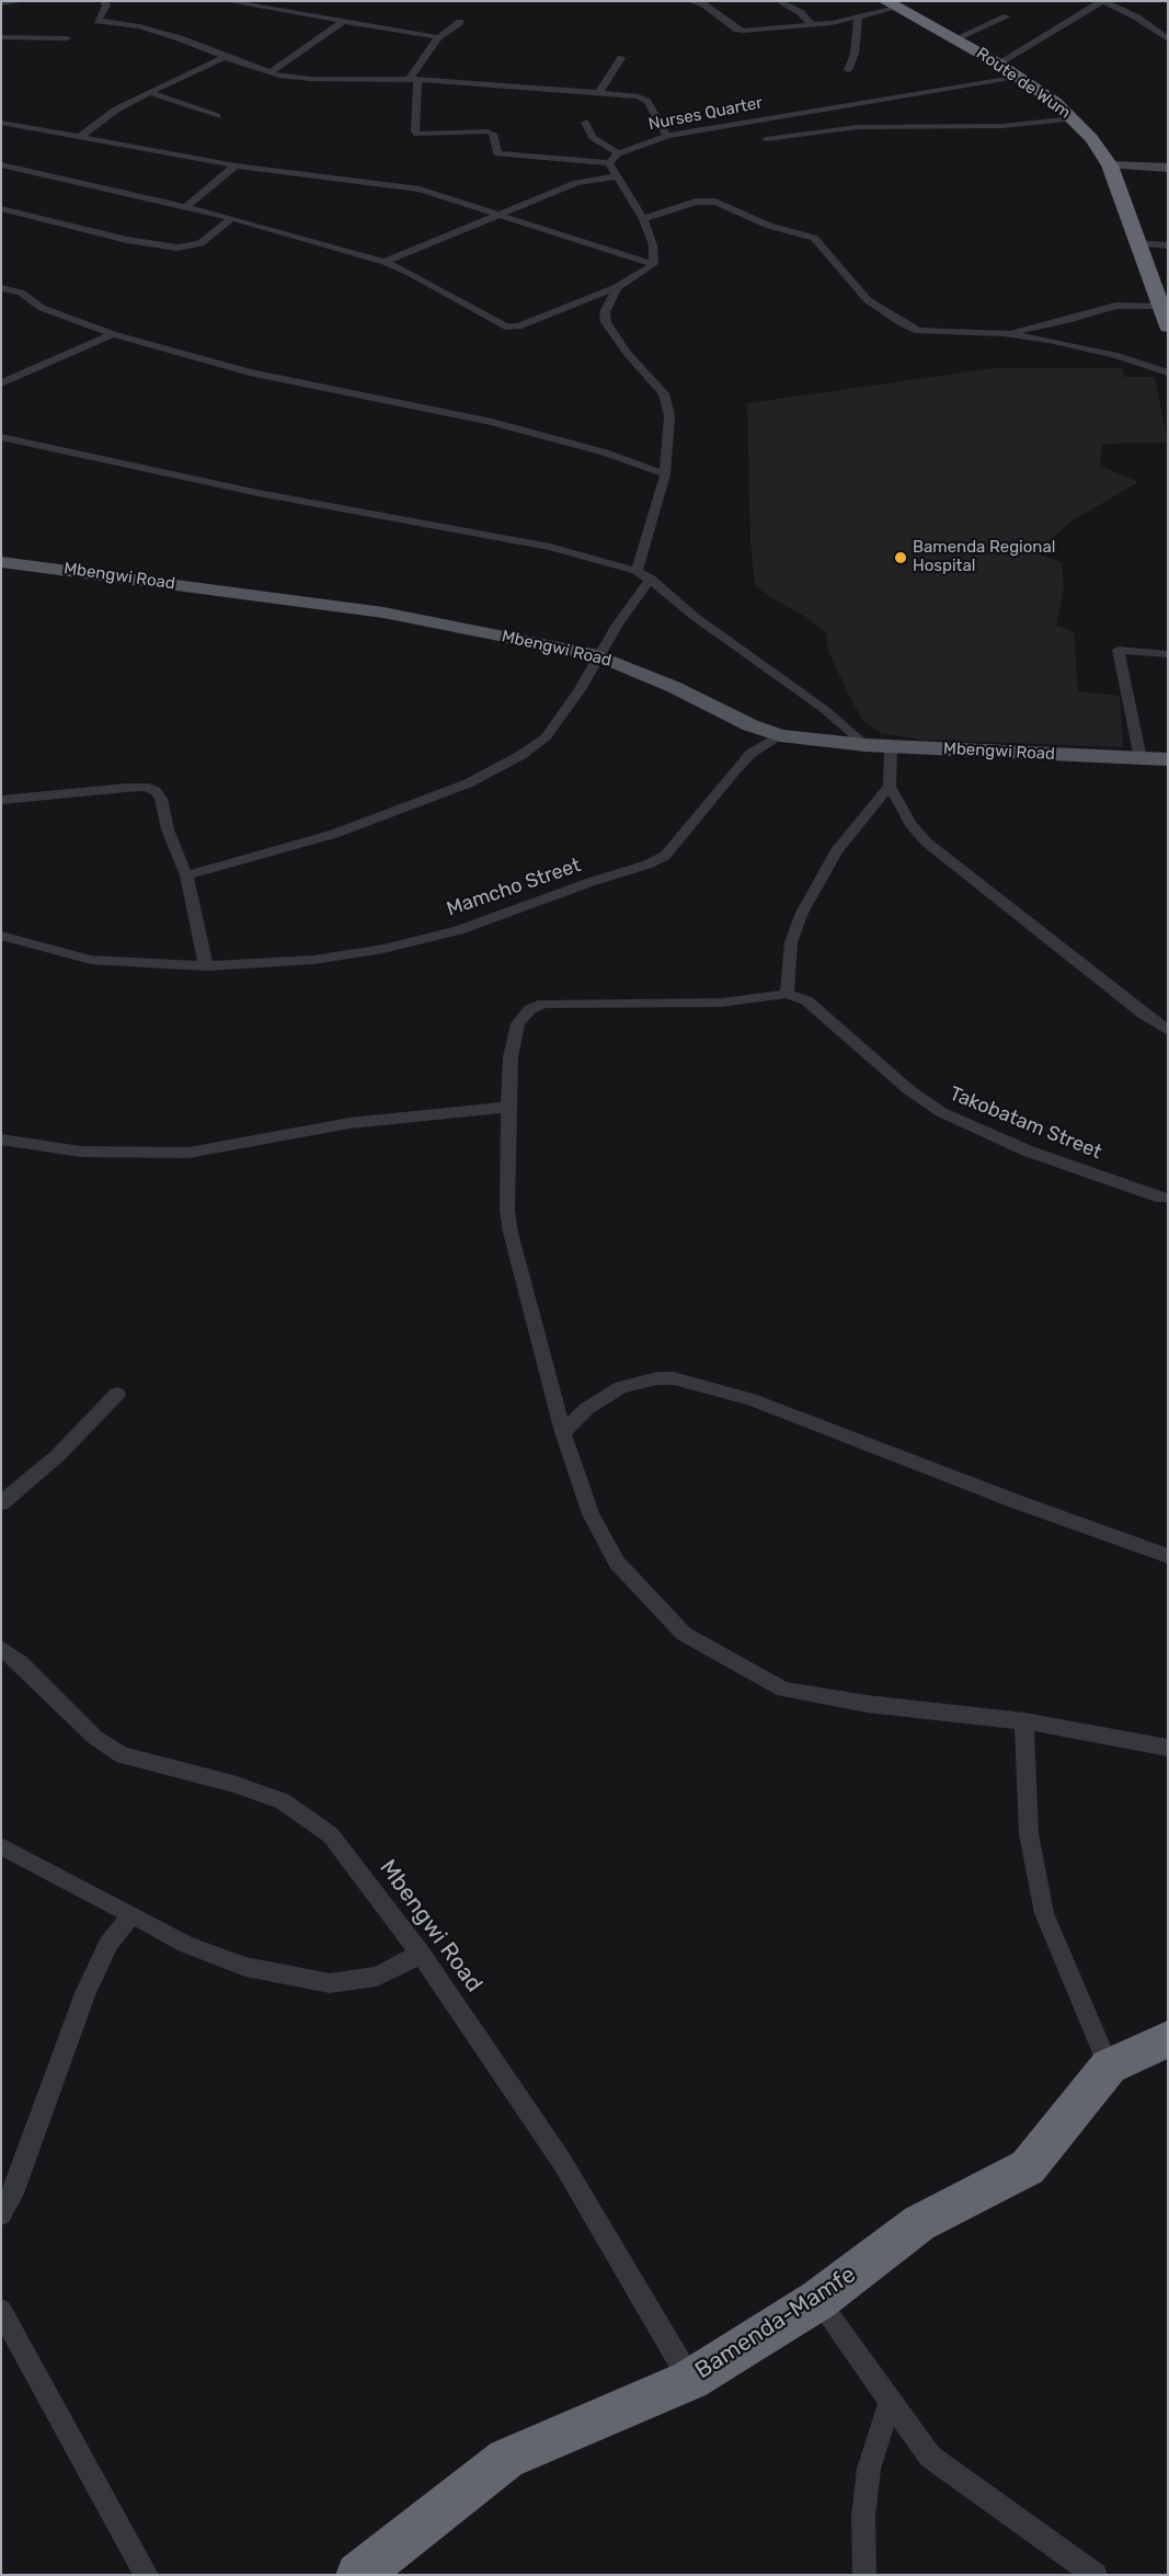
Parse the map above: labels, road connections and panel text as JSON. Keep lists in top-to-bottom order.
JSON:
{
  "streets": {
    "highway": ["Route de Wum", "Bamenda-Mamfe"],
    "main road": ["Mbengwi Road"],
    "street": ["Nurses Quarter", "Mamcho Street", "Takobatam Street"]
  },
  "crossings": [
    ["Route de Wum", "Nurses Quarter"],
    ["Mbengwi Road", "Mamcho Street"],
    ["Mbengwi Road", "Bamenda-Mamfe"]
  ],
  "places": ["Bamenda Regional Hospital"]
}
